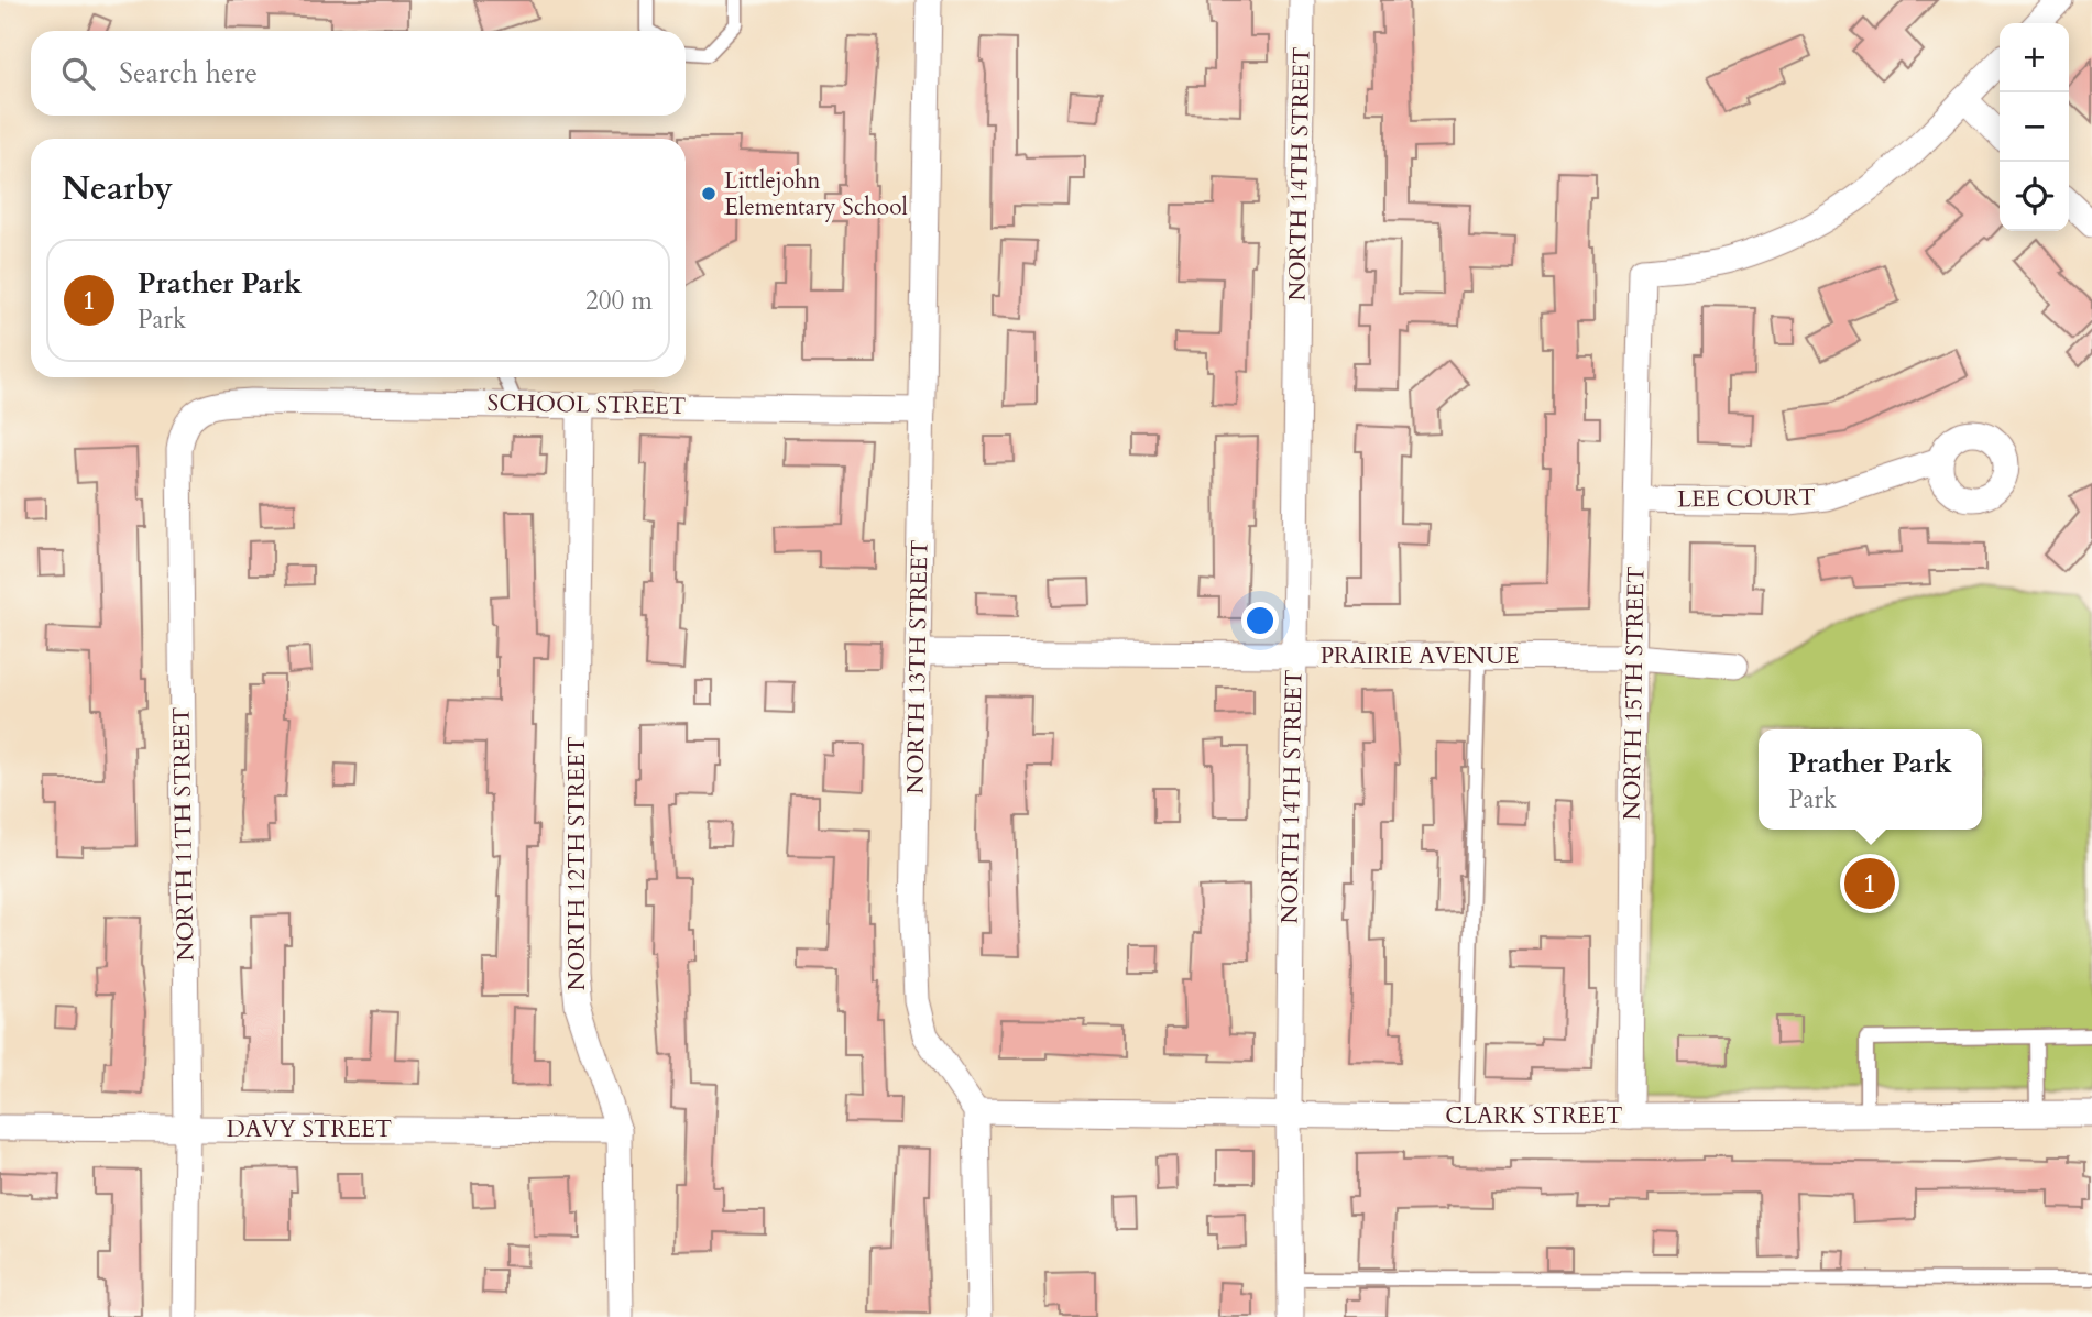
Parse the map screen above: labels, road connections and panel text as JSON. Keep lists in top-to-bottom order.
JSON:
{
  "streets": {
    "street": [
      "NORTH 14TH STREET",
      "SCHOOL STREET",
      "LEE COURT",
      "PRAIRIE AVENUE",
      "NORTH 13TH STREET",
      "NORTH 15TH STREET",
      "NORTH 11TH STREET",
      "NORTH 12TH STREET",
      "CLARK STREET",
      "DAVY STREET"
    ]
  },
  "crossings": [
    ["NORTH 14TH STREET", "PRAIRIE AVENUE"],
    ["NORTH 14TH STREET", "CLARK STREET"],
    ["SCHOOL STREET", "NORTH 13TH STREET"],
    ["SCHOOL STREET", "NORTH 11TH STREET"],
    ["SCHOOL STREET", "NORTH 12TH STREET"],
    ["LEE COURT", "NORTH 15TH STREET"],
    ["PRAIRIE AVENUE", "NORTH 13TH STREET"],
    ["PRAIRIE AVENUE", "NORTH 15TH STREET"],
    ["NORTH 13TH STREET", "CLARK STREET"],
    ["NORTH 15TH STREET", "CLARK STREET"],
    ["NORTH 11TH STREET", "DAVY STREET"],
    ["NORTH 12TH STREET", "DAVY STREET"]
  ],
  "places": ["Littlejohn Elementary School"],
  "page": {
    "map_buttons": ["+", "−"],
    "search": "Search here",
    "heading": "Nearby",
    "list": [
      {
        "mark": "1",
        "name": "Prather Park",
        "note": "Park",
        "value": "200 m"
      }
    ],
    "popup": ["Prather Park", "Park"],
    "pins": "1"
  }
}
